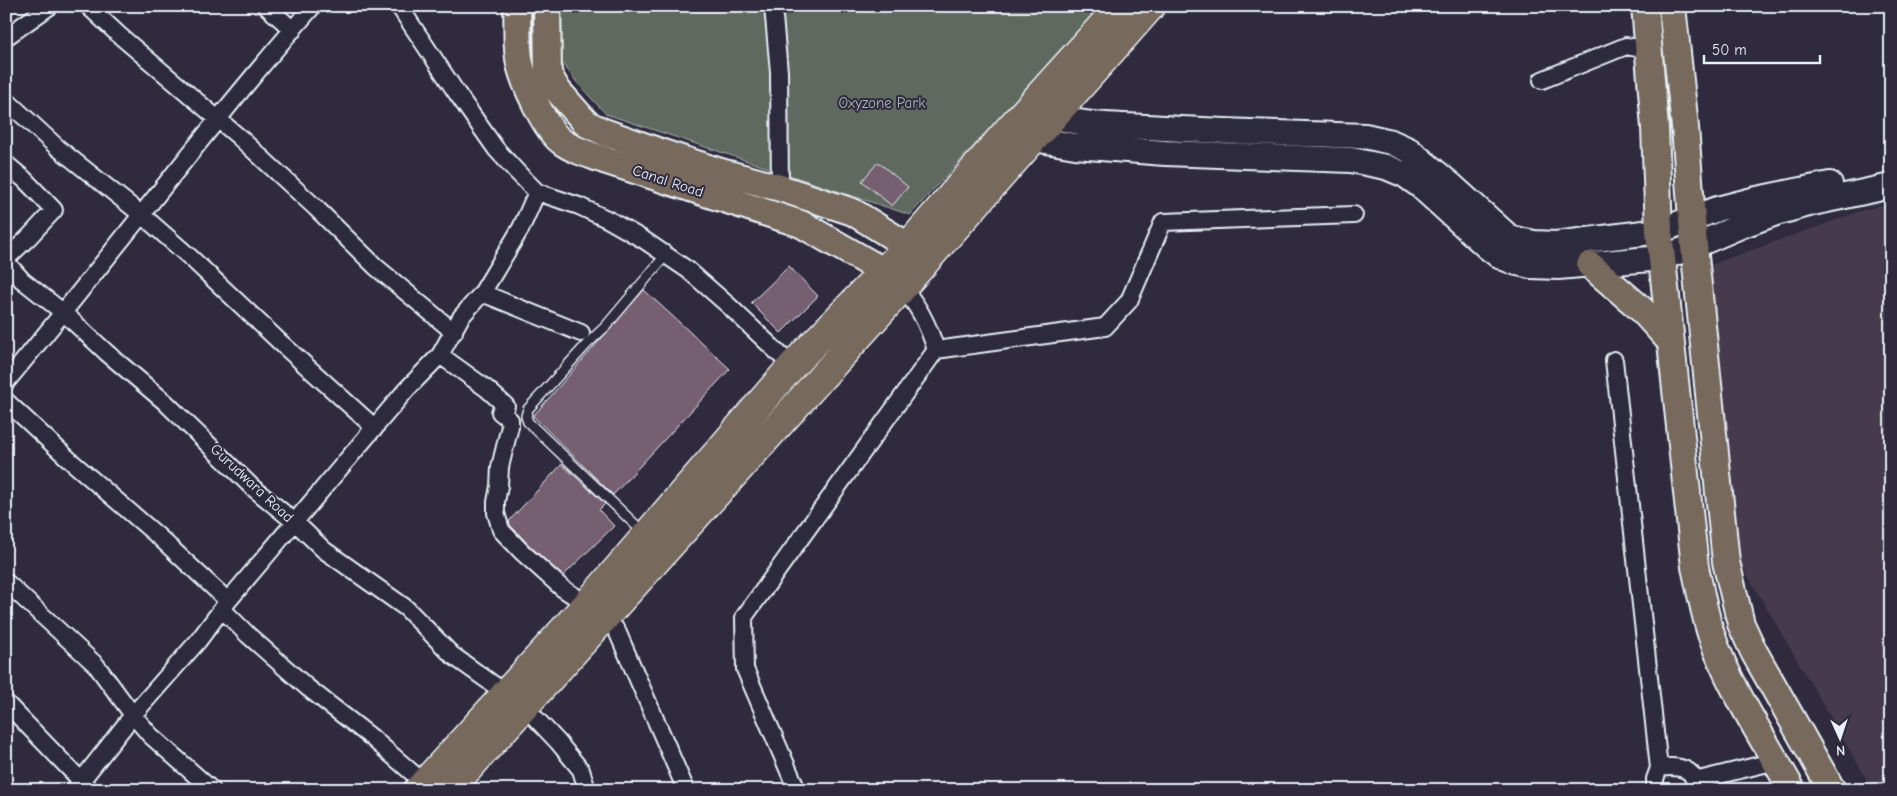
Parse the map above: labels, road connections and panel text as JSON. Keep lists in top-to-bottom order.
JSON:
{
  "streets": {
    "main road": ["Canal Road"],
    "street": ["Gurudwara Road"]
  },
  "parks": ["Oxyzone Park"],
  "scale_bar": "50 m",
  "north": "bottom"
}
